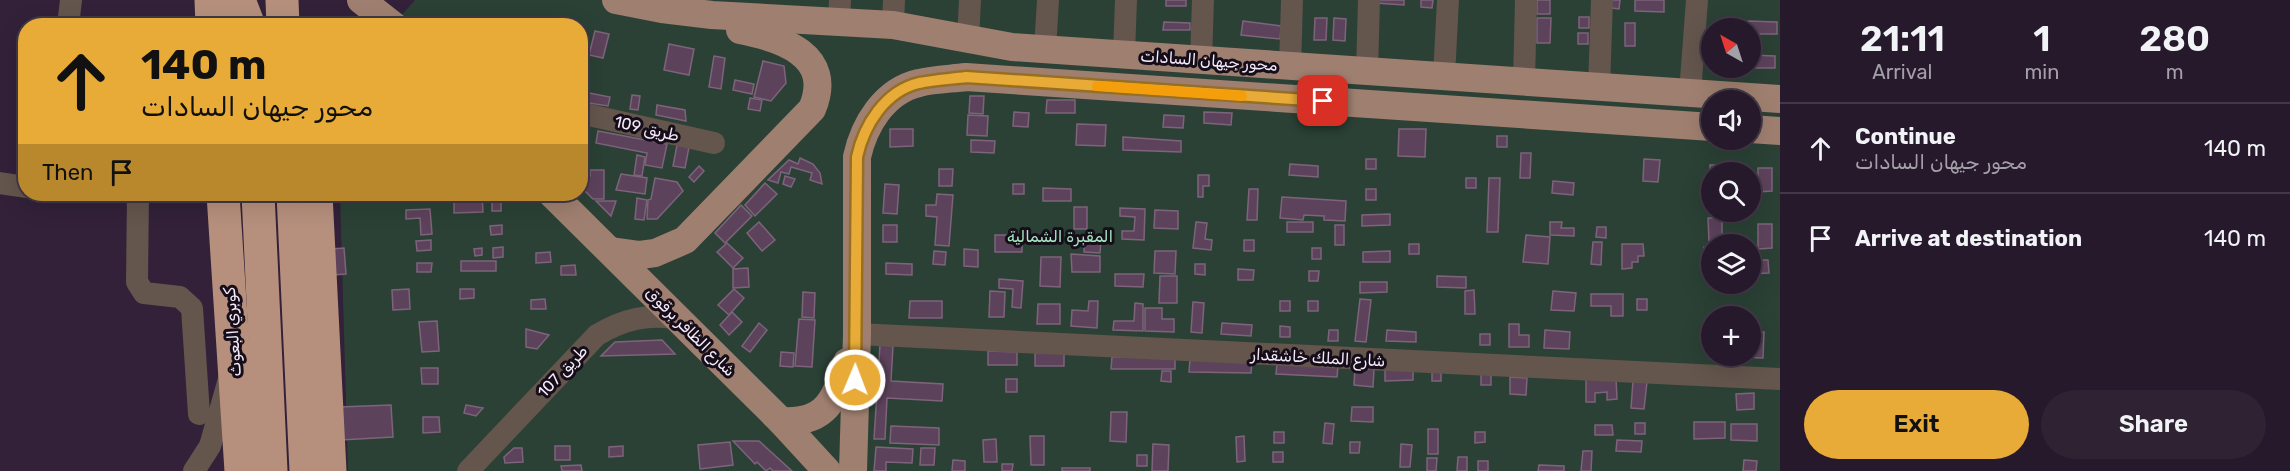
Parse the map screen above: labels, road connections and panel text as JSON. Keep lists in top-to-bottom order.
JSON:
{
  "streets": {
    "highway": ["كوبري البعوث"],
    "main road": ["محور جيهان السادات", "شارع الظافر برقوق"],
    "street": ["طريق 109", "شارع الملك خاشقدار", "طريق 107"]
  },
  "crossings": [
    ["محور جيهان السادات", "شارع الملك خاشقدار"],
    ["شارع الظافر برقوق", "طريق 107"]
  ],
  "parks": ["المقبرة الشمالية"],
  "north": "top left",
  "page": {
    "eta": [
      "21:11",
      "Arrival",
      "1",
      "min",
      "280",
      "m"
    ],
    "map_buttons": "+",
    "turn": ["140 m", "محور جيهان السادات"],
    "list": [
      {
        "name": "Continue",
        "note": "محور جيهان السادات",
        "value": "140 m"
      },
      {
        "name": "Arrive at destination",
        "value": "140 m"
      }
    ],
    "then": "Then",
    "buttons": ["Exit", "Share"]
  }
}
